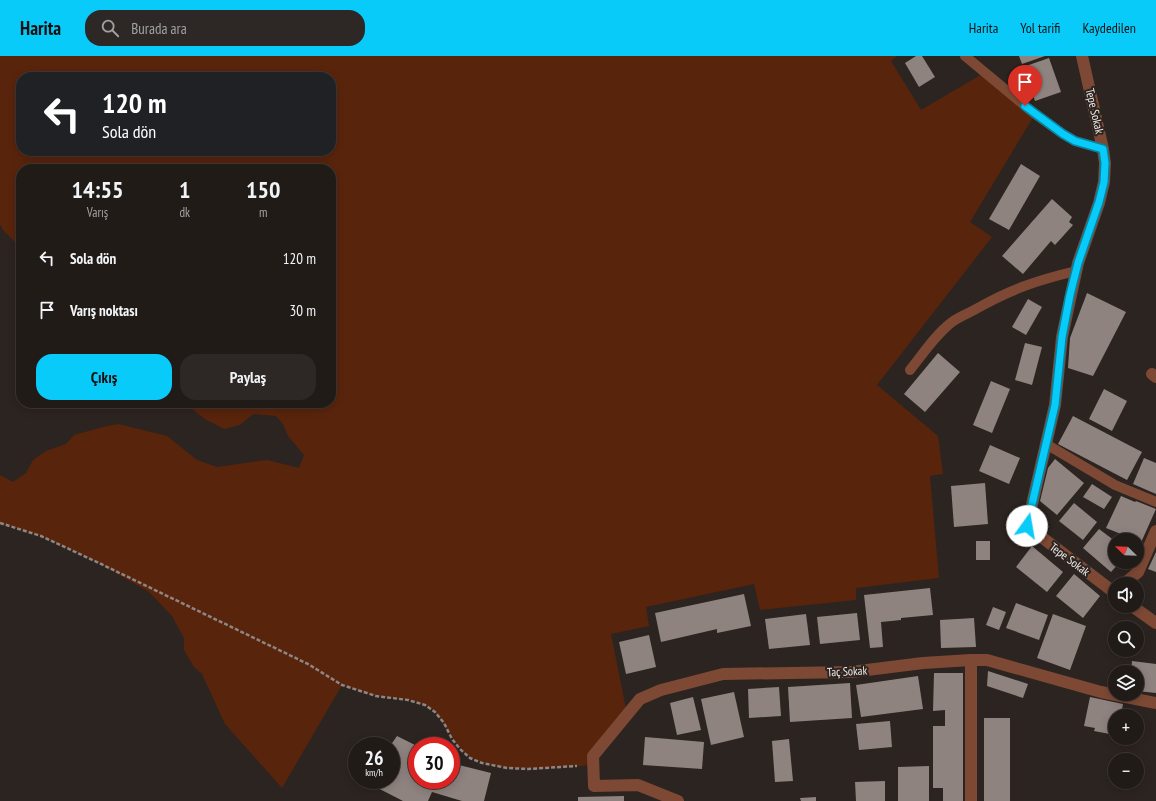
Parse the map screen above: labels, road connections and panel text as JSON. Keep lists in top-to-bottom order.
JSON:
{
  "streets": {
    "street": ["Tepe Sokak", "Taç Sokak"]
  },
  "north": "top left",
  "page": {
    "header": "Harita",
    "search": "Burada ara",
    "nav": ["Harita", "Yol tarifi", "Kaydedilen"],
    "turn": ["120 m", "Sola dön"],
    "eta": [
      "14:55",
      "Varış",
      "1",
      "dk",
      "150",
      "m"
    ],
    "list": [
      {
        "name": "Sola dön",
        "value": "120 m"
      },
      {
        "name": "Varış noktası",
        "value": "30 m"
      }
    ],
    "buttons": ["Çıkış", "Paylaş"],
    "map_buttons": ["+", "−"],
    "speed": "26 km/h",
    "limit": "30"
  }
}
